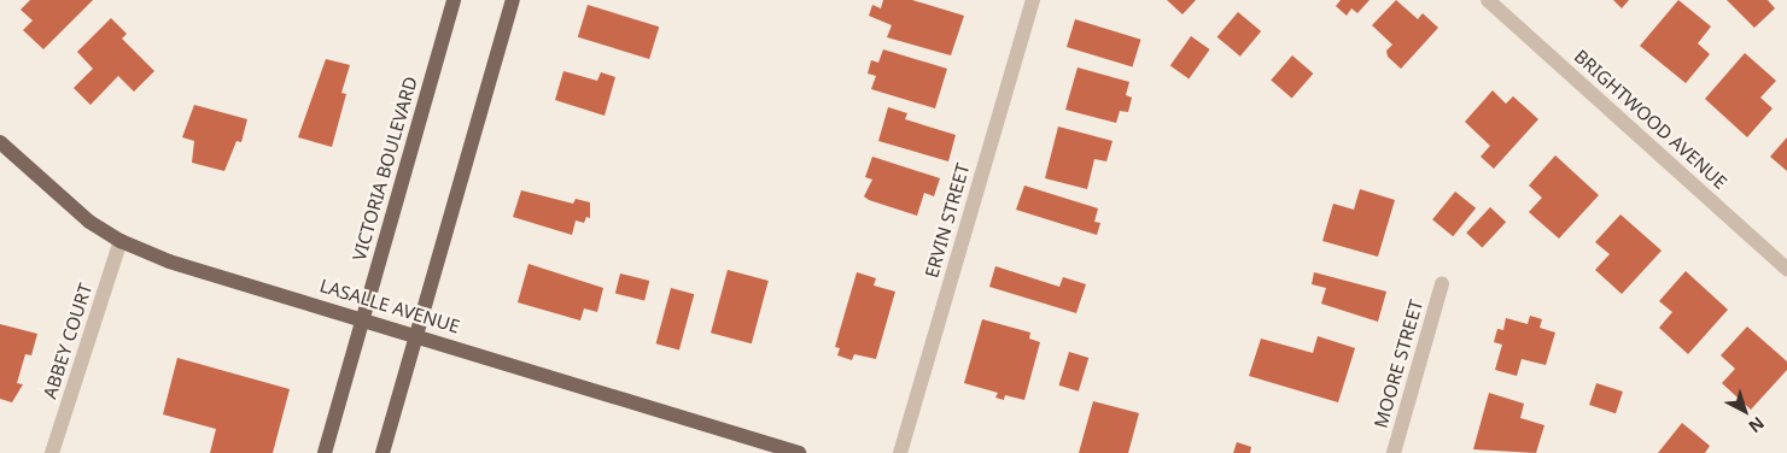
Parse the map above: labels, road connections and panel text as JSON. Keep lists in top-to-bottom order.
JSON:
{
  "streets": {
    "main road": ["VICTORIA BOULEVARD", "LASALLE AVENUE"],
    "street": [
      "BRIGHTWOOD AVENUE",
      "ERVIN STREET",
      "ABBEY COURT",
      "MOORE STREET"
    ]
  },
  "crossings": [
    ["VICTORIA BOULEVARD", "LASALLE AVENUE"],
    ["LASALLE AVENUE", "ABBEY COURT"]
  ],
  "north": "bottom right"
}
